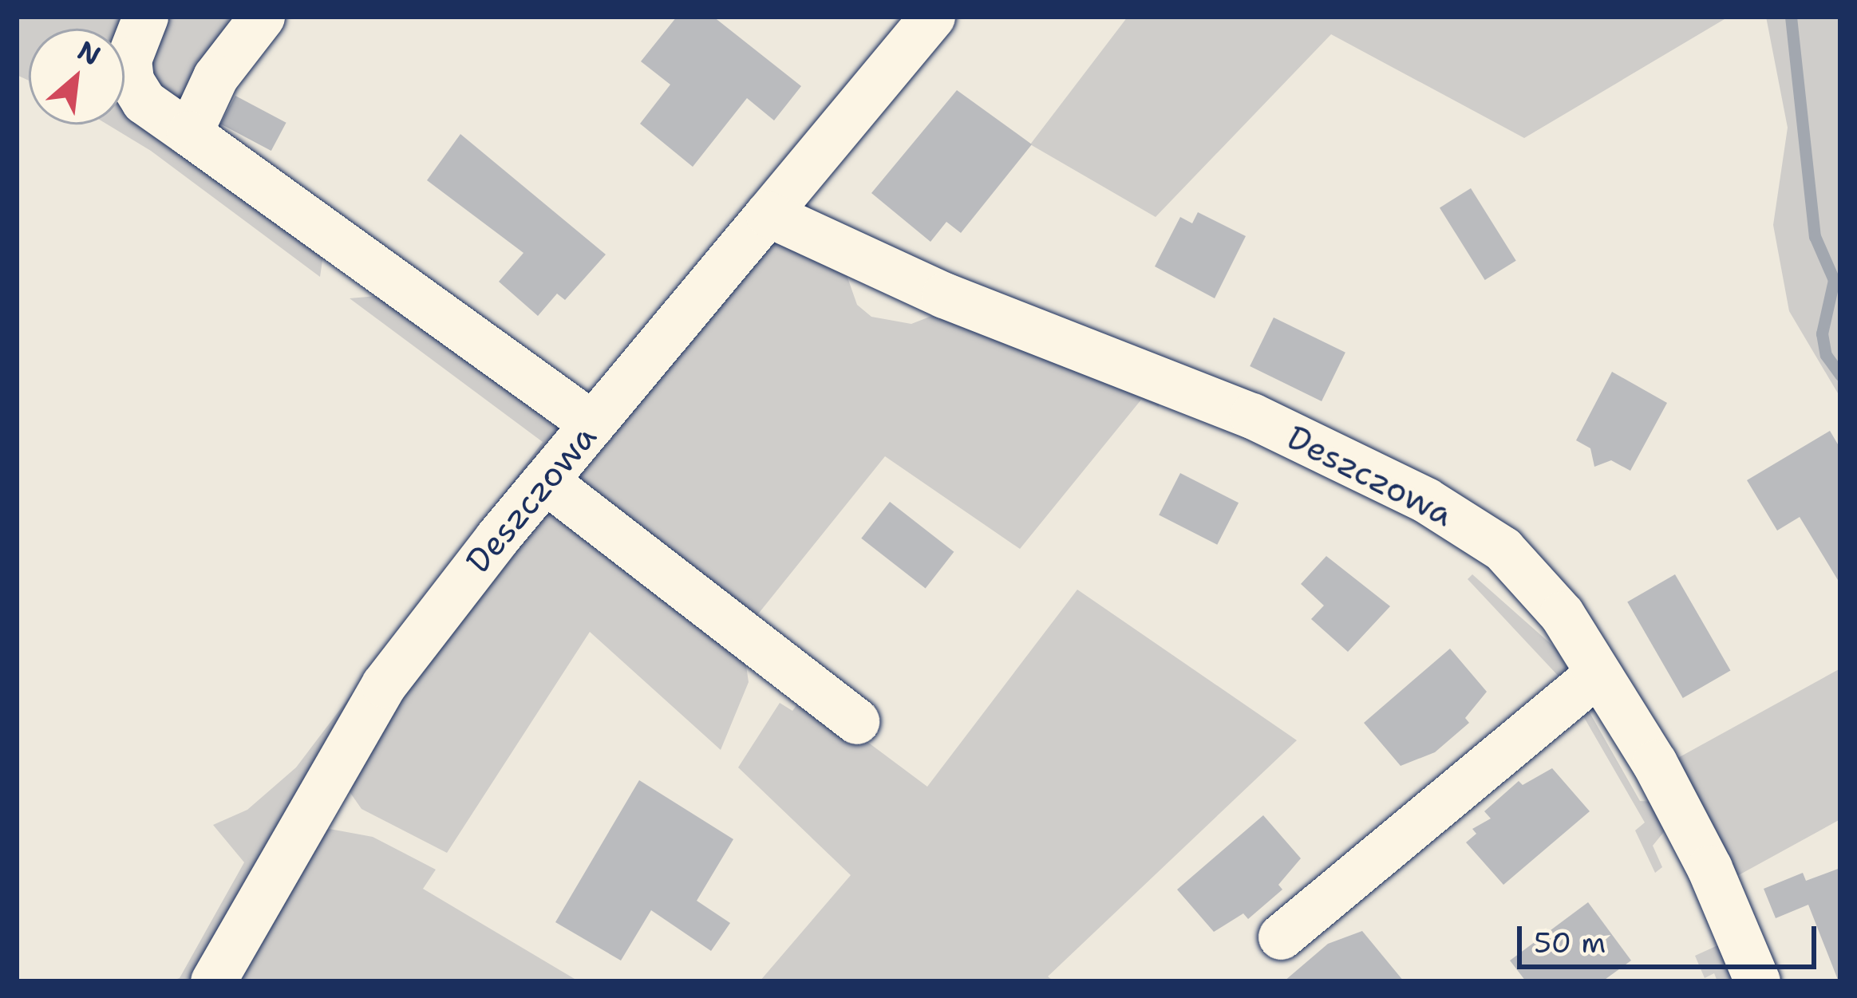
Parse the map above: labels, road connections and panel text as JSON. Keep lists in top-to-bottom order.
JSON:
{
  "streets": {
    "street": ["Deszczowa"]
  },
  "scale_bar": "50 m",
  "north": "top right"
}
